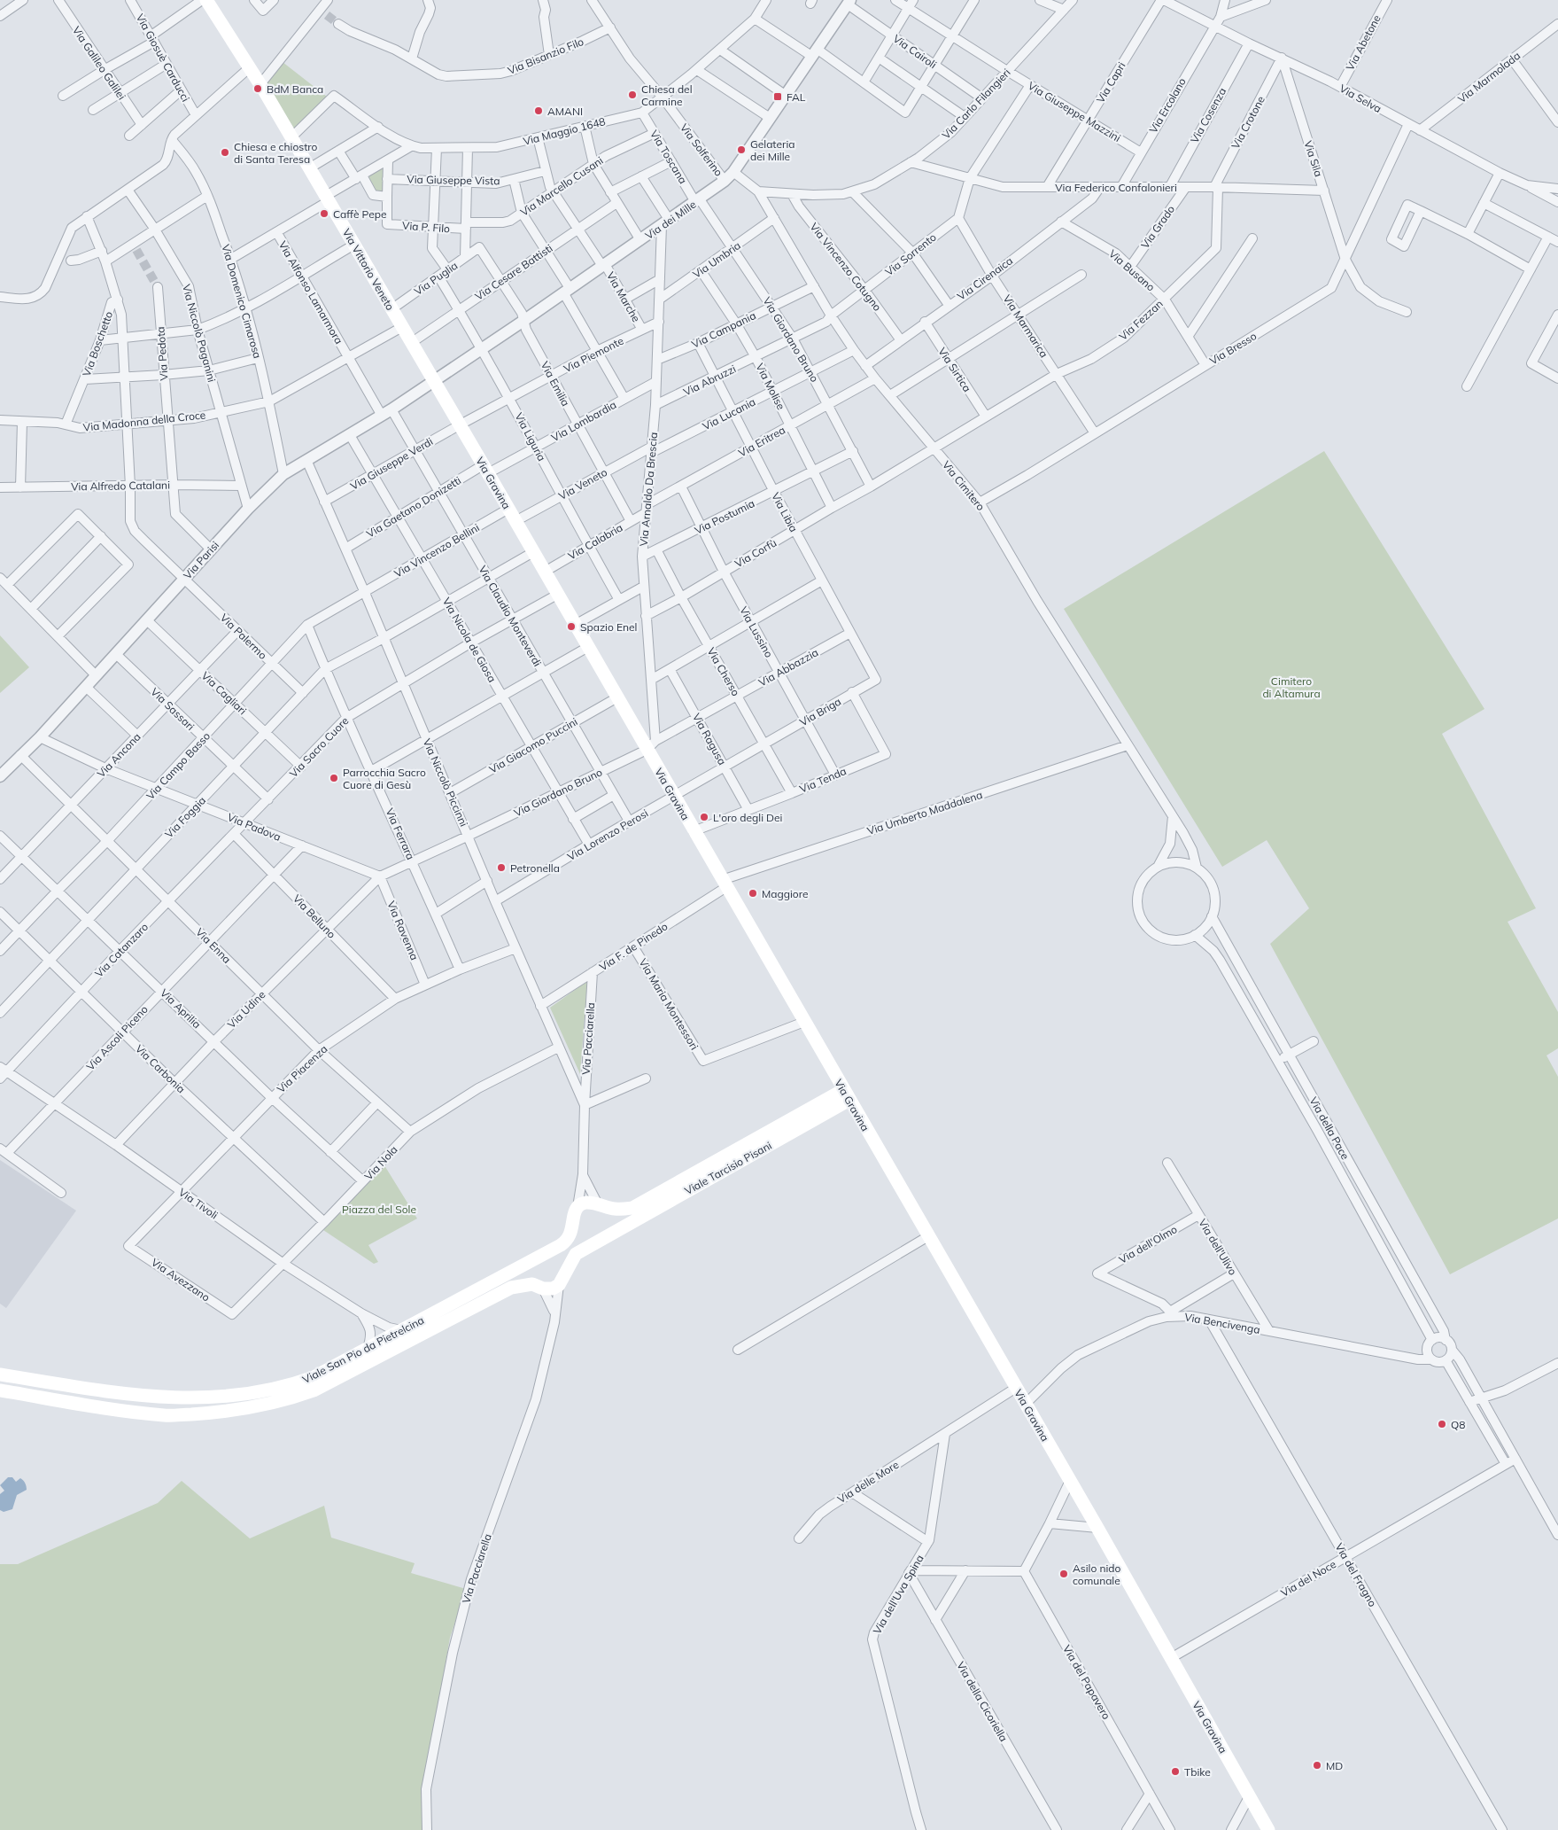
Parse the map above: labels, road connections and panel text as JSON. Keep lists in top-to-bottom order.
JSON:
{
  "streets": {
    "main road": [
      "Via Vittorio Veneto",
      "Via Gravina",
      "Viale Tarcisio Pisani",
      "Viale San Pio da Pietrelcina"
    ],
    "street": [
      "Via Abetone",
      "Via Cairoli",
      "Via Bisanzio Filo",
      "Via Giosuè Carducci",
      "Via Galileo Galilei",
      "Via Marmolada",
      "Via Capri",
      "Via Selva",
      "Via Carlo Filangieri",
      "Via Ercolano",
      "Via Giuseppe Mazzini",
      "Via Cosenza",
      "Via Crotone",
      "Via Maggio 1648",
      "Via Solferino",
      "Via Toscana",
      "Via Sila",
      "Via Giuseppe Vista",
      "Via Marcello Cusani",
      "Via Federico Confalonieri",
      "Via dei Mille",
      "Via P. Filo",
      "Via Grado",
      "Via Sorrento",
      "Via Umbria",
      "Via Vincenzo Cotugno",
      "Via Busano",
      "Via Cesare Battisti",
      "Via Puglia",
      "Via Cirenaica",
      "Via Alfonso Lamarmora",
      "Via Marche",
      "Via Domenico Cimarosa",
      "Via Fezzan",
      "Via Marmarica",
      "Via Campania",
      "Via Niccolò Paganini",
      "Via Giordano Bruno",
      "Via Boschetto",
      "Via Bresso",
      "Via Pedota",
      "Via Piemonte",
      "Via Sirtica",
      "Via Abruzzi",
      "Via Emilia",
      "Via Molise",
      "Via Lucania",
      "Via Madonna della Croce",
      "Via Lombardia",
      "Via Liguria",
      "Via Eritrea",
      "Via Giuseppe Verdi",
      "Via Veneto",
      "Via Alfredo Catalani",
      "Via Cimitero",
      "Via Arnaldo Da Brescia",
      "Via Gaetano Donizetti",
      "Via Libia",
      "Via Postumia",
      "Via Calabria",
      "Via Vincenzo Bellini",
      "Via Corfù",
      "Via Parisi",
      "Via Claudio Monteverdi",
      "Via Lussino",
      "Via Palermo",
      "Via Nicola de Giosa",
      "Via Abbazzia",
      "Via Cherso",
      "Via Cagliari",
      "Via Sassari",
      "Via Briga",
      "Via Ragusa",
      "Via Giacomo Puccini",
      "Via Sacro Cuore",
      "Via Ancona",
      "Via Campo Basso",
      "Via Tenda",
      "Via Niccolò Piccinni",
      "Via Umberto Maddalena",
      "Via Foggia",
      "Via Padova",
      "Via Ferrara",
      "Via Lorenzo Perosi",
      "Via Belluno",
      "Via Ravenna",
      "Via Enna",
      "Via F. de Pinedo",
      "Via Catanzaro",
      "Via Maria Montessori",
      "Via Aprilia",
      "Via Udine",
      "Via Ascoli Piceno",
      "Via Pacciarella",
      "Via Carbonia",
      "Via Piacenza",
      "Via della Pace",
      "Via Nola",
      "Via Tivoli",
      "Via dell'Olmo",
      "Via dell'Ulivo",
      "Via Avezzano",
      "Via Bencivenga",
      "Via delle More",
      "Via del Fragno",
      "Via del Noce",
      "Via dell'Uva Spina",
      "Via del Papavero",
      "Via della Cicoriella"
    ]
  },
  "crossings": [
    ["Via Abetone", "Via Selva"],
    ["Via Cairoli", "Via Carlo Filangieri"],
    ["Via Cairoli", "Via dei Mille"],
    ["Via Bisanzio Filo", "Via Solferino"],
    ["Via Marmolada", "Via Selva"],
    ["Via Capri", "Via Selva"],
    ["Via Capri", "Via Giuseppe Mazzini"],
    ["Via Capri", "Via Federico Confalonieri"],
    ["Via Selva", "Via Ercolano"],
    ["Via Selva", "Via Cosenza"],
    ["Via Selva", "Via Crotone"],
    ["Via Selva", "Via Sila"],
    ["Via Selva", "Via Bresso"],
    ["Via Carlo Filangieri", "Via Giuseppe Mazzini"],
    ["Via Carlo Filangieri", "Via Federico Confalonieri"],
    ["Via Carlo Filangieri", "Via Vincenzo Cotugno"],
    ["Via Carlo Filangieri", "Via Cimitero"],
    ["Via Ercolano", "Via Giuseppe Mazzini"],
    ["Via Ercolano", "Via Federico Confalonieri"],
    ["Via Cosenza", "Via Federico Confalonieri"],
    ["Via Crotone", "Via Sila"],
    ["Via Crotone", "Via Federico Confalonieri"],
    ["Via Crotone", "Via Fezzan"],
    ["Via Maggio 1648", "Via Solferino"],
    ["Via Maggio 1648", "Via Toscana"],
    ["Via Maggio 1648", "Via Vittorio Veneto"],
    ["Via Maggio 1648", "Via Alfonso Lamarmora"],
    ["Via Maggio 1648", "Via Marche"],
    ["Via Solferino", "Via dei Mille"],
    ["Via Toscana", "Via Marcello Cusani"],
    ["Via Toscana", "Via dei Mille"],
    ["Via Toscana", "Via Giordano Bruno"],
    ["Via Sila", "Via Federico Confalonieri"],
    ["Via Sila", "Via Bresso"],
    ["Via Giuseppe Vista", "Via Marche"],
    ["Via Marcello Cusani", "Via P. Filo"],
    ["Via Marcello Cusani", "Via Marche"],
    ["Via Federico Confalonieri", "Via Grado"],
    ["Via Federico Confalonieri", "Via Cirenaica"],
    ["Via Federico Confalonieri", "Via Fezzan"],
    ["Via dei Mille", "Via Vittorio Veneto"],
    ["Via dei Mille", "Via Marche"],
    ["Via dei Mille", "Via Giordano Bruno"],
    ["Via dei Mille", "Via Emilia"],
    ["Via dei Mille", "Via Liguria"],
    ["Via dei Mille", "Via Gravina"],
    ["Via dei Mille", "Via Cimitero"],
    ["Via dei Mille", "Via Arnaldo Da Brescia"],
    ["Via dei Mille", "Via Parisi"],
    ["Via Grado", "Via Busano"],
    ["Via Sorrento", "Via Vincenzo Cotugno"],
    ["Via Sorrento", "Via Marmarica"],
    ["Via Sorrento", "Via Abruzzi"],
    ["Via Sorrento", "Via Cimitero"],
    ["Via Umbria", "Via Giordano Bruno"],
    ["Via Umbria", "Via Molise"],
    ["Via Umbria", "Via Cimitero"],
    ["Via Umbria", "Via Arnaldo Da Brescia"],
    ["Via Vincenzo Cotugno", "Via Cirenaica"],
    ["Via Vittorio Veneto", "Via Cesare Battisti"],
    ["Via Vittorio Veneto", "Via Puglia"],
    ["Via Vittorio Veneto", "Via Alfonso Lamarmora"],
    ["Via Vittorio Veneto", "Via Madonna della Croce"],
    ["Via Vittorio Veneto", "Via Gravina"],
    ["Via Vittorio Veneto", "Via Parisi"],
    ["Via Busano", "Via Cirenaica"],
    ["Via Busano", "Via Fezzan"],
    ["Via Busano", "Via Bresso"],
    ["Via Cesare Battisti", "Via Marche"],
    ["Via Cesare Battisti", "Via Emilia"],
    ["Via Cesare Battisti", "Via Liguria"],
    ["Via Puglia", "Via Emilia"],
    ["Via Puglia", "Via Liguria"],
    ["Via Cirenaica", "Via Marmarica"],
    ["Via Cirenaica", "Via Sirtica"],
    ["Via Cirenaica", "Via Cimitero"],
    ["Via Alfonso Lamarmora", "Via Madonna della Croce"],
    ["Via Alfonso Lamarmora", "Via Parisi"],
    ["Via Marche", "Via Piemonte"],
    ["Via Domenico Cimarosa", "Via Madonna della Croce"],
    ["Via Domenico Cimarosa", "Via Parisi"],
    ["Via Fezzan", "Via Marmarica"],
    ["Via Fezzan", "Via Sirtica"],
    ["Via Fezzan", "Via Cimitero"],
    ["Via Fezzan", "Via Corfù"],
    ["Via Marmarica", "Via Bresso"],
    ["Via Campania", "Via Giordano Bruno"],
    ["Via Campania", "Via Molise"],
    ["Via Campania", "Via Cimitero"],
    ["Via Campania", "Via Arnaldo Da Brescia"],
    ["Via Campania", "Via Libia"],
    ["Via Niccolò Paganini", "Via Madonna della Croce"],
    ["Via Niccolò Paganini", "Via Alfredo Catalani"],
    ["Via Niccolò Paganini", "Via Parisi"],
    ["Via Giordano Bruno", "Via Abruzzi"],
    ["Via Giordano Bruno", "Via Lucania"],
    ["Via Giordano Bruno", "Via Eritrea"],
    ["Via Giordano Bruno", "Via Gravina"],
    ["Via Giordano Bruno", "Via Arnaldo Da Brescia"],
    ["Via Giordano Bruno", "Via Postumia"],
    ["Via Giordano Bruno", "Via Corfù"],
    ["Via Giordano Bruno", "Via Claudio Monteverdi"],
    ["Via Giordano Bruno", "Via Nicola de Giosa"],
    ["Via Giordano Bruno", "Via Abbazzia"],
    ["Via Giordano Bruno", "Via Niccolò Piccinni"],
    ["Via Boschetto", "Via Madonna della Croce"],
    ["Via Boschetto", "Via Palermo"],
    ["Via Bresso", "Via Cimitero"],
    ["Via Pedota", "Via Madonna della Croce"],
    ["Via Pedota", "Via Alfredo Catalani"],
    ["Via Pedota", "Via Parisi"],
    ["Via Piemonte", "Via Emilia"],
    ["Via Piemonte", "Via Liguria"],
    ["Via Piemonte", "Via Giuseppe Verdi"],
    ["Via Piemonte", "Via Gravina"],
    ["Via Piemonte", "Via Arnaldo Da Brescia"],
    ["Via Abruzzi", "Via Molise"],
    ["Via Abruzzi", "Via Cimitero"],
    ["Via Abruzzi", "Via Arnaldo Da Brescia"],
    ["Via Abruzzi", "Via Libia"],
    ["Via Emilia", "Via Lombardia"],
    ["Via Emilia", "Via Veneto"],
    ["Via Emilia", "Via Calabria"],
    ["Via Molise", "Via Lucania"],
    ["Via Molise", "Via Eritrea"],
    ["Via Molise", "Via Postumia"],
    ["Via Molise", "Via Corfù"],
    ["Via Lucania", "Via Veneto"],
    ["Via Lucania", "Via Cimitero"],
    ["Via Lucania", "Via Arnaldo Da Brescia"],
    ["Via Lucania", "Via Libia"],
    ["Via Madonna della Croce", "Via Palermo"],
    ["Via Lombardia", "Via Liguria"],
    ["Via Lombardia", "Via Gravina"],
    ["Via Lombardia", "Via Arnaldo Da Brescia"],
    ["Via Lombardia", "Via Gaetano Donizetti"],
    ["Via Liguria", "Via Veneto"],
    ["Via Liguria", "Via Calabria"],
    ["Via Eritrea", "Via Cimitero"],
    ["Via Eritrea", "Via Arnaldo Da Brescia"],
    ["Via Eritrea", "Via Libia"],
    ["Via Eritrea", "Via Calabria"],
    ["Via Eritrea", "Via Lussino"],
    ["Via Giuseppe Verdi", "Via Gravina"],
    ["Via Giuseppe Verdi", "Via Claudio Monteverdi"],
    ["Via Giuseppe Verdi", "Via Nicola de Giosa"],
    ["Via Giuseppe Verdi", "Via Niccolò Piccinni"],
    ["Via Gravina", "Via Veneto"],
    ["Via Gravina", "Via Arnaldo Da Brescia"],
    ["Via Gravina", "Via Gaetano Donizetti"],
    ["Via Gravina", "Via Calabria"],
    ["Via Gravina", "Via Vincenzo Bellini"],
    ["Via Gravina", "Via Parisi"],
    ["Via Gravina", "Via Abbazzia"],
    ["Via Gravina", "Via Giacomo Puccini"],
    ["Via Gravina", "Via Sacro Cuore"],
    ["Via Gravina", "Via Tenda"],
    ["Via Gravina", "Via Umberto Maddalena"],
    ["Via Gravina", "Via Foggia"],
    ["Via Gravina", "Via Lorenzo Perosi"],
    ["Via Gravina", "Via F. de Pinedo"],
    ["Via Gravina", "Via Maria Montessori"],
    ["Via Gravina", "Viale Tarcisio Pisani"],
    ["Via Gravina", "Via Bencivenga"],
    ["Via Gravina", "Via delle More"],
    ["Via Gravina", "Via del Noce"],
    ["Via Veneto", "Via Arnaldo Da Brescia"],
    ["Via Alfredo Catalani", "Via Palermo"],
    ["Via Cimitero", "Via Corfù"],
    ["Via Cimitero", "Via Umberto Maddalena"],
    ["Via Cimitero", "Via della Pace"],
    ["Via Arnaldo Da Brescia", "Via Postumia"],
    ["Via Arnaldo Da Brescia", "Via Calabria"],
    ["Via Arnaldo Da Brescia", "Via Corfù"],
    ["Via Arnaldo Da Brescia", "Via Abbazzia"],
    ["Via Gaetano Donizetti", "Via Claudio Monteverdi"],
    ["Via Gaetano Donizetti", "Via Nicola de Giosa"],
    ["Via Gaetano Donizetti", "Via Niccolò Piccinni"],
    ["Via Libia", "Via Postumia"],
    ["Via Libia", "Via Corfù"],
    ["Via Libia", "Via Abbazzia"],
    ["Via Libia", "Via Briga"],
    ["Via Postumia", "Via Lussino"],
    ["Via Postumia", "Via Cherso"],
    ["Via Vincenzo Bellini", "Via Claudio Monteverdi"],
    ["Via Vincenzo Bellini", "Via Nicola de Giosa"],
    ["Via Vincenzo Bellini", "Via Campo Basso"],
    ["Via Vincenzo Bellini", "Via Niccolò Piccinni"],
    ["Via Corfù", "Via Lussino"],
    ["Via Corfù", "Via Cherso"],
    ["Via Parisi", "Via Claudio Monteverdi"],
    ["Via Parisi", "Via Palermo"],
    ["Via Parisi", "Via Nicola de Giosa"],
    ["Via Parisi", "Via Cagliari"],
    ["Via Parisi", "Via Sassari"],
    ["Via Parisi", "Via Niccolò Piccinni"],
    ["Via Parisi", "Via Padova"],
    ["Via Parisi", "Via Enna"],
    ["Via Claudio Monteverdi", "Via Giacomo Puccini"],
    ["Via Claudio Monteverdi", "Via Sacro Cuore"],
    ["Via Claudio Monteverdi", "Via Foggia"],
    ["Via Claudio Monteverdi", "Via Lorenzo Perosi"],
    ["Via Lussino", "Via Abbazzia"],
    ["Via Lussino", "Via Briga"],
    ["Via Lussino", "Via Tenda"],
    ["Via Palermo", "Via Ancona"],
    ["Via Palermo", "Via Campo Basso"],
    ["Via Palermo", "Via Foggia"],
    ["Via Nicola de Giosa", "Via Giacomo Puccini"],
    ["Via Nicola de Giosa", "Via Sacro Cuore"],
    ["Via Nicola de Giosa", "Via Foggia"],
    ["Via Nicola de Giosa", "Via Lorenzo Perosi"],
    ["Via Abbazzia", "Via Cherso"],
    ["Via Abbazzia", "Via Ragusa"],
    ["Via Cherso", "Via Briga"],
    ["Via Cherso", "Via Tenda"],
    ["Via Cagliari", "Via Sacro Cuore"],
    ["Via Cagliari", "Via Ancona"],
    ["Via Cagliari", "Via Campo Basso"],
    ["Via Cagliari", "Via Foggia"],
    ["Via Sassari", "Via Sacro Cuore"],
    ["Via Sassari", "Via Ancona"],
    ["Via Sassari", "Via Campo Basso"],
    ["Via Sassari", "Via Foggia"],
    ["Via Briga", "Via Ragusa"],
    ["Via Briga", "Via Tenda"],
    ["Via Briga", "Via Lorenzo Perosi"],
    ["Via Ragusa", "Via Tenda"],
    ["Via Ragusa", "Via Lorenzo Perosi"],
    ["Via Giacomo Puccini", "Via Niccolò Piccinni"],
    ["Via Sacro Cuore", "Via Niccolò Piccinni"],
    ["Via Sacro Cuore", "Via Padova"],
    ["Via Sacro Cuore", "Via Ferrara"],
    ["Via Sacro Cuore", "Via Catanzaro"],
    ["Via Ancona", "Via Padova"],
    ["Via Ancona", "Via Enna"],
    ["Via Ancona", "Via Aprilia"],
    ["Via Campo Basso", "Via Niccolò Piccinni"],
    ["Via Campo Basso", "Via Padova"],
    ["Via Campo Basso", "Via Ferrara"],
    ["Via Campo Basso", "Via Enna"],
    ["Via Campo Basso", "Via Aprilia"],
    ["Via Campo Basso", "Via Carbonia"],
    ["Via Niccolò Piccinni", "Via Foggia"],
    ["Via Niccolò Piccinni", "Via Lorenzo Perosi"],
    ["Via Niccolò Piccinni", "Via F. de Pinedo"],
    ["Via Niccolò Piccinni", "Via Pacciarella"],
    ["Via Niccolò Piccinni", "Via Piacenza"],
    ["Via Niccolò Piccinni", "Via Nola"],
    ["Via Umberto Maddalena", "Via F. de Pinedo"],
    ["Via Foggia", "Via Padova"],
    ["Via Foggia", "Via Ferrara"],
    ["Via Foggia", "Via Enna"],
    ["Via Foggia", "Via Aprilia"],
    ["Via Foggia", "Via Carbonia"],
    ["Via Padova", "Via Ravenna"],
    ["Via Padova", "Via Catanzaro"],
    ["Via Padova", "Via Udine"],
    ["Via Padova", "Via Ascoli Piceno"],
    ["Via Ferrara", "Via Piacenza"],
    ["Via Belluno", "Via Catanzaro"],
    ["Via Belluno", "Via Udine"],
    ["Via Belluno", "Via Ascoli Piceno"],
    ["Via Belluno", "Via Piacenza"],
    ["Via Ravenna", "Via Udine"],
    ["Via Ravenna", "Via Piacenza"],
    ["Via Enna", "Via Catanzaro"],
    ["Via Enna", "Via Udine"],
    ["Via Enna", "Via Ascoli Piceno"],
    ["Via Enna", "Via Piacenza"],
    ["Via Enna", "Via Nola"],
    ["Via F. de Pinedo", "Via Maria Montessori"],
    ["Via F. de Pinedo", "Via Pacciarella"],
    ["Via Catanzaro", "Via Aprilia"],
    ["Via Catanzaro", "Via Carbonia"],
    ["Via Catanzaro", "Via Tivoli"],
    ["Via Aprilia", "Via Udine"],
    ["Via Aprilia", "Via Ascoli Piceno"],
    ["Via Aprilia", "Via Piacenza"],
    ["Via Aprilia", "Via Nola"],
    ["Via Udine", "Via Carbonia"],
    ["Via Udine", "Via Tivoli"],
    ["Via Ascoli Piceno", "Via Carbonia"],
    ["Via Ascoli Piceno", "Via Tivoli"],
    ["Via Pacciarella", "Viale Tarcisio Pisani"],
    ["Via Pacciarella", "Viale San Pio da Pietrelcina"],
    ["Via Carbonia", "Via Piacenza"],
    ["Via Carbonia", "Via Nola"],
    ["Via Piacenza", "Via Tivoli"],
    ["Via Piacenza", "Via Avezzano"],
    ["Via della Pace", "Via Bencivenga"],
    ["Via Nola", "Via Tivoli"],
    ["Via Nola", "Via Avezzano"],
    ["Viale Tarcisio Pisani", "Viale San Pio da Pietrelcina"],
    ["Via Tivoli", "Viale San Pio da Pietrelcina"],
    ["Via dell'Olmo", "Via dell'Ulivo"],
    ["Via dell'Olmo", "Via Bencivenga"],
    ["Via dell'Ulivo", "Via Bencivenga"],
    ["Via Bencivenga", "Via del Fragno"],
    ["Via delle More", "Via dell'Uva Spina"],
    ["Via del Fragno", "Via del Noce"],
    ["Via dell'Uva Spina", "Via della Cicoriella"]
  ],
  "parks": ["Cimitero di Altamura", "Piazza del Sole"],
  "places": {
    "other": [
      "BdM Banca",
      "Chiesa del Carmine",
      "AMANI",
      "Gelateria dei Mille",
      "Chiesa e chiostro di Santa Teresa",
      "Caffè Pepe",
      "Spazio Enel",
      "Parrocchia Sacro Cuore di Gesù",
      "L'oro degli Dei",
      "Petronella",
      "Maggiore",
      "Q8",
      "Asilo nido comunale",
      "MD",
      "Tbike"
    ],
    "transit": ["FAL"]
  }
}
